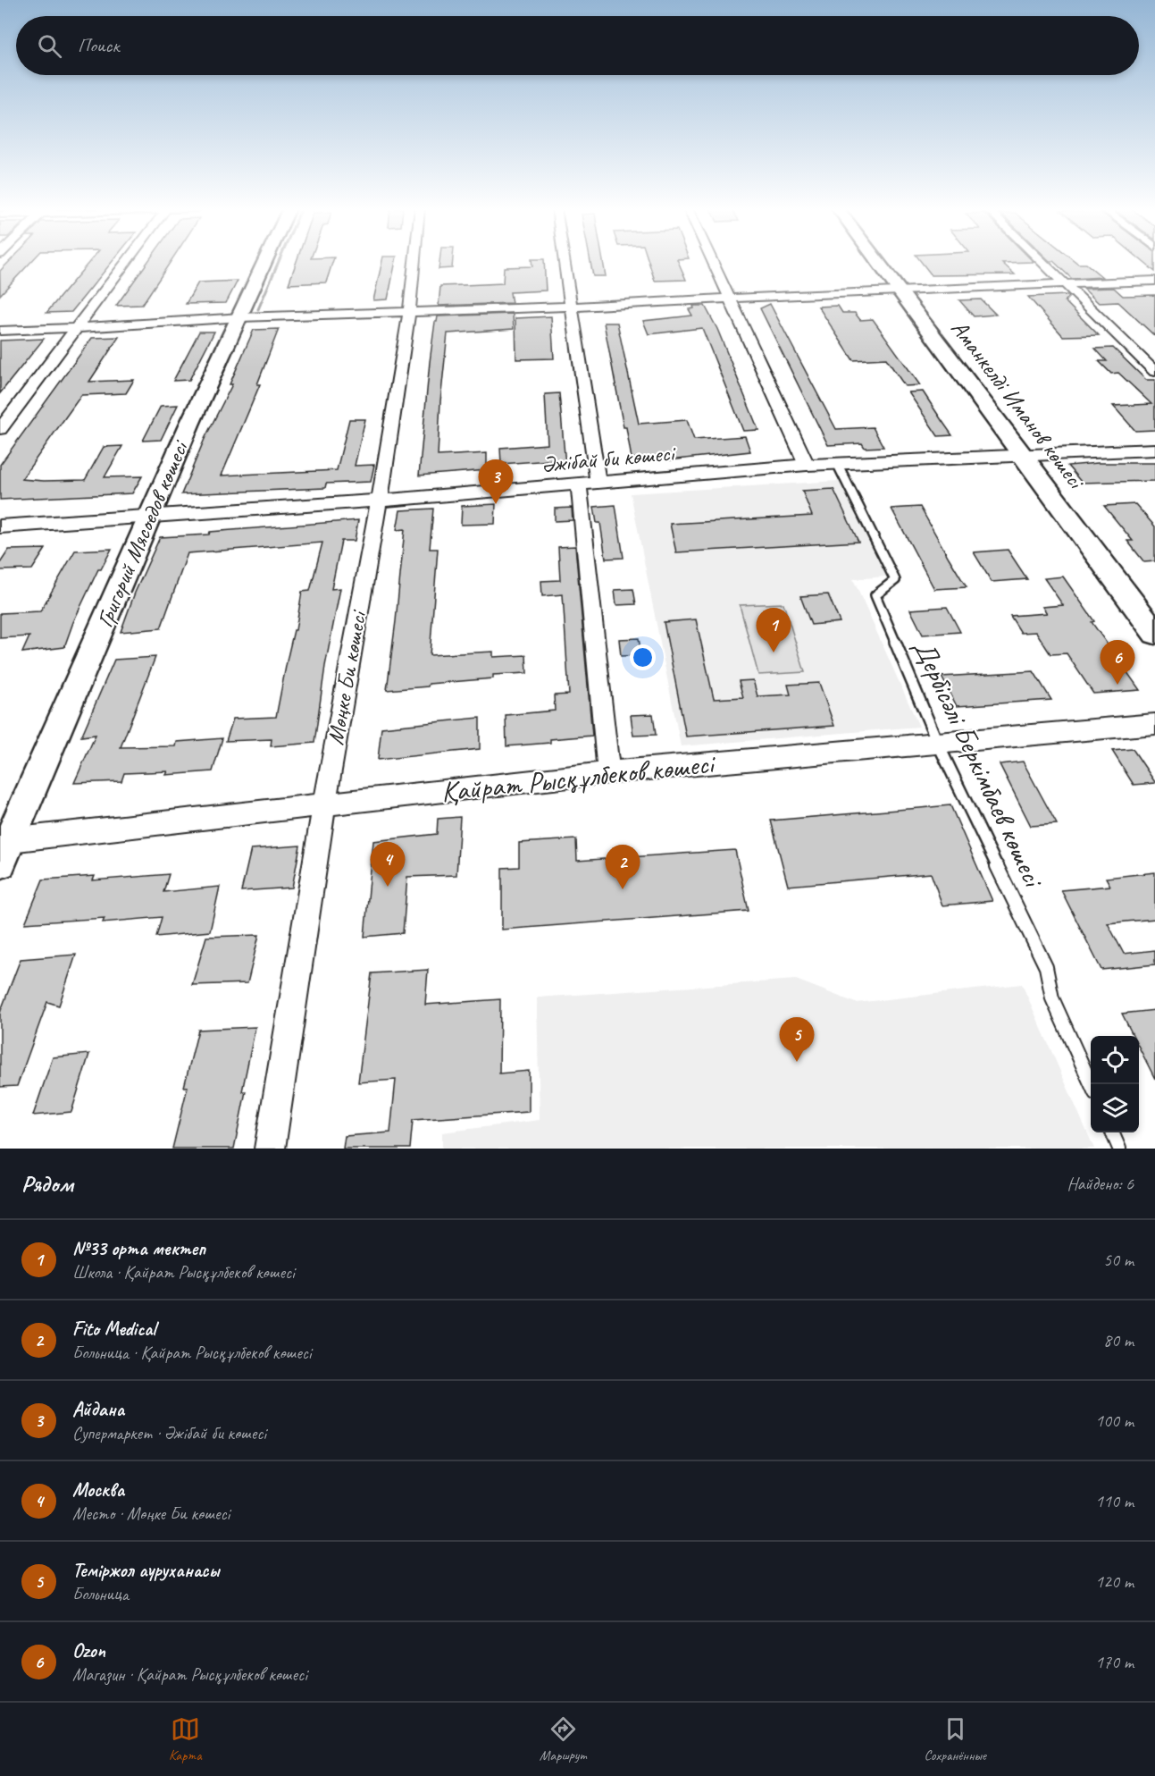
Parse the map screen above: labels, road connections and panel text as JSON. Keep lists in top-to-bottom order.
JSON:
{
  "streets": {
    "main road": ["Аманкелді Иманов көшесі", "Григорий Мясоедов көшесі"],
    "street": ["Әжібай би көшесі", "Мөңке Би көшесі", "Қайрат Рысқұлбеков көшесі"],
    "lane": ["Дербісәлі Беркімбаев көшесі"]
  },
  "crossings": [
    ["Аманкелді Иманов көшесі", "Әжібай би көшесі"],
    ["Әжібай би көшесі", "Григорий Мясоедов көшесі"],
    ["Әжібай би көшесі", "Мөңке Би көшесі"],
    ["Әжібай би көшесі", "Дербісәлі Беркімбаев көшесі"],
    ["Григорий Мясоедов көшесі", "Қайрат Рысқұлбеков көшесі"],
    ["Мөңке Би көшесі", "Қайрат Рысқұлбеков көшесі"],
    ["Дербісәлі Беркімбаев көшесі", "Қайрат Рысқұлбеков көшесі"]
  ],
  "page": {
    "search": "Поиск",
    "pins": [
      "3",
      "1",
      "6",
      "4",
      "2",
      "5"
    ],
    "heading": ["Рядом", "Найдено: 6"],
    "list": [
      {
        "mark": "1",
        "name": "№33 орта мектеп",
        "note": "Школа · Қайрат Рысқұлбеков көшесі",
        "value": "50 m"
      },
      {
        "mark": "2",
        "name": "Fito Medical",
        "note": "Больница · Қайрат Рысқұлбеков көшесі",
        "value": "80 m"
      },
      {
        "mark": "3",
        "name": "Айдана",
        "note": "Супермаркет · Әжібай би көшесі",
        "value": "100 m"
      },
      {
        "mark": "4",
        "name": "Москва",
        "note": "Место · Мөңке Би көшесі",
        "value": "110 m"
      },
      {
        "mark": "5",
        "name": "Теміржол ауруханасы",
        "note": "Больница",
        "value": "120 m"
      },
      {
        "mark": "6",
        "name": "Ozon",
        "note": "Магазин · Қайрат Рысқұлбеков көшесі",
        "value": "170 m"
      }
    ],
    "nav": ["Карта", "Маршрут", "Сохранённые"]
  }
}
